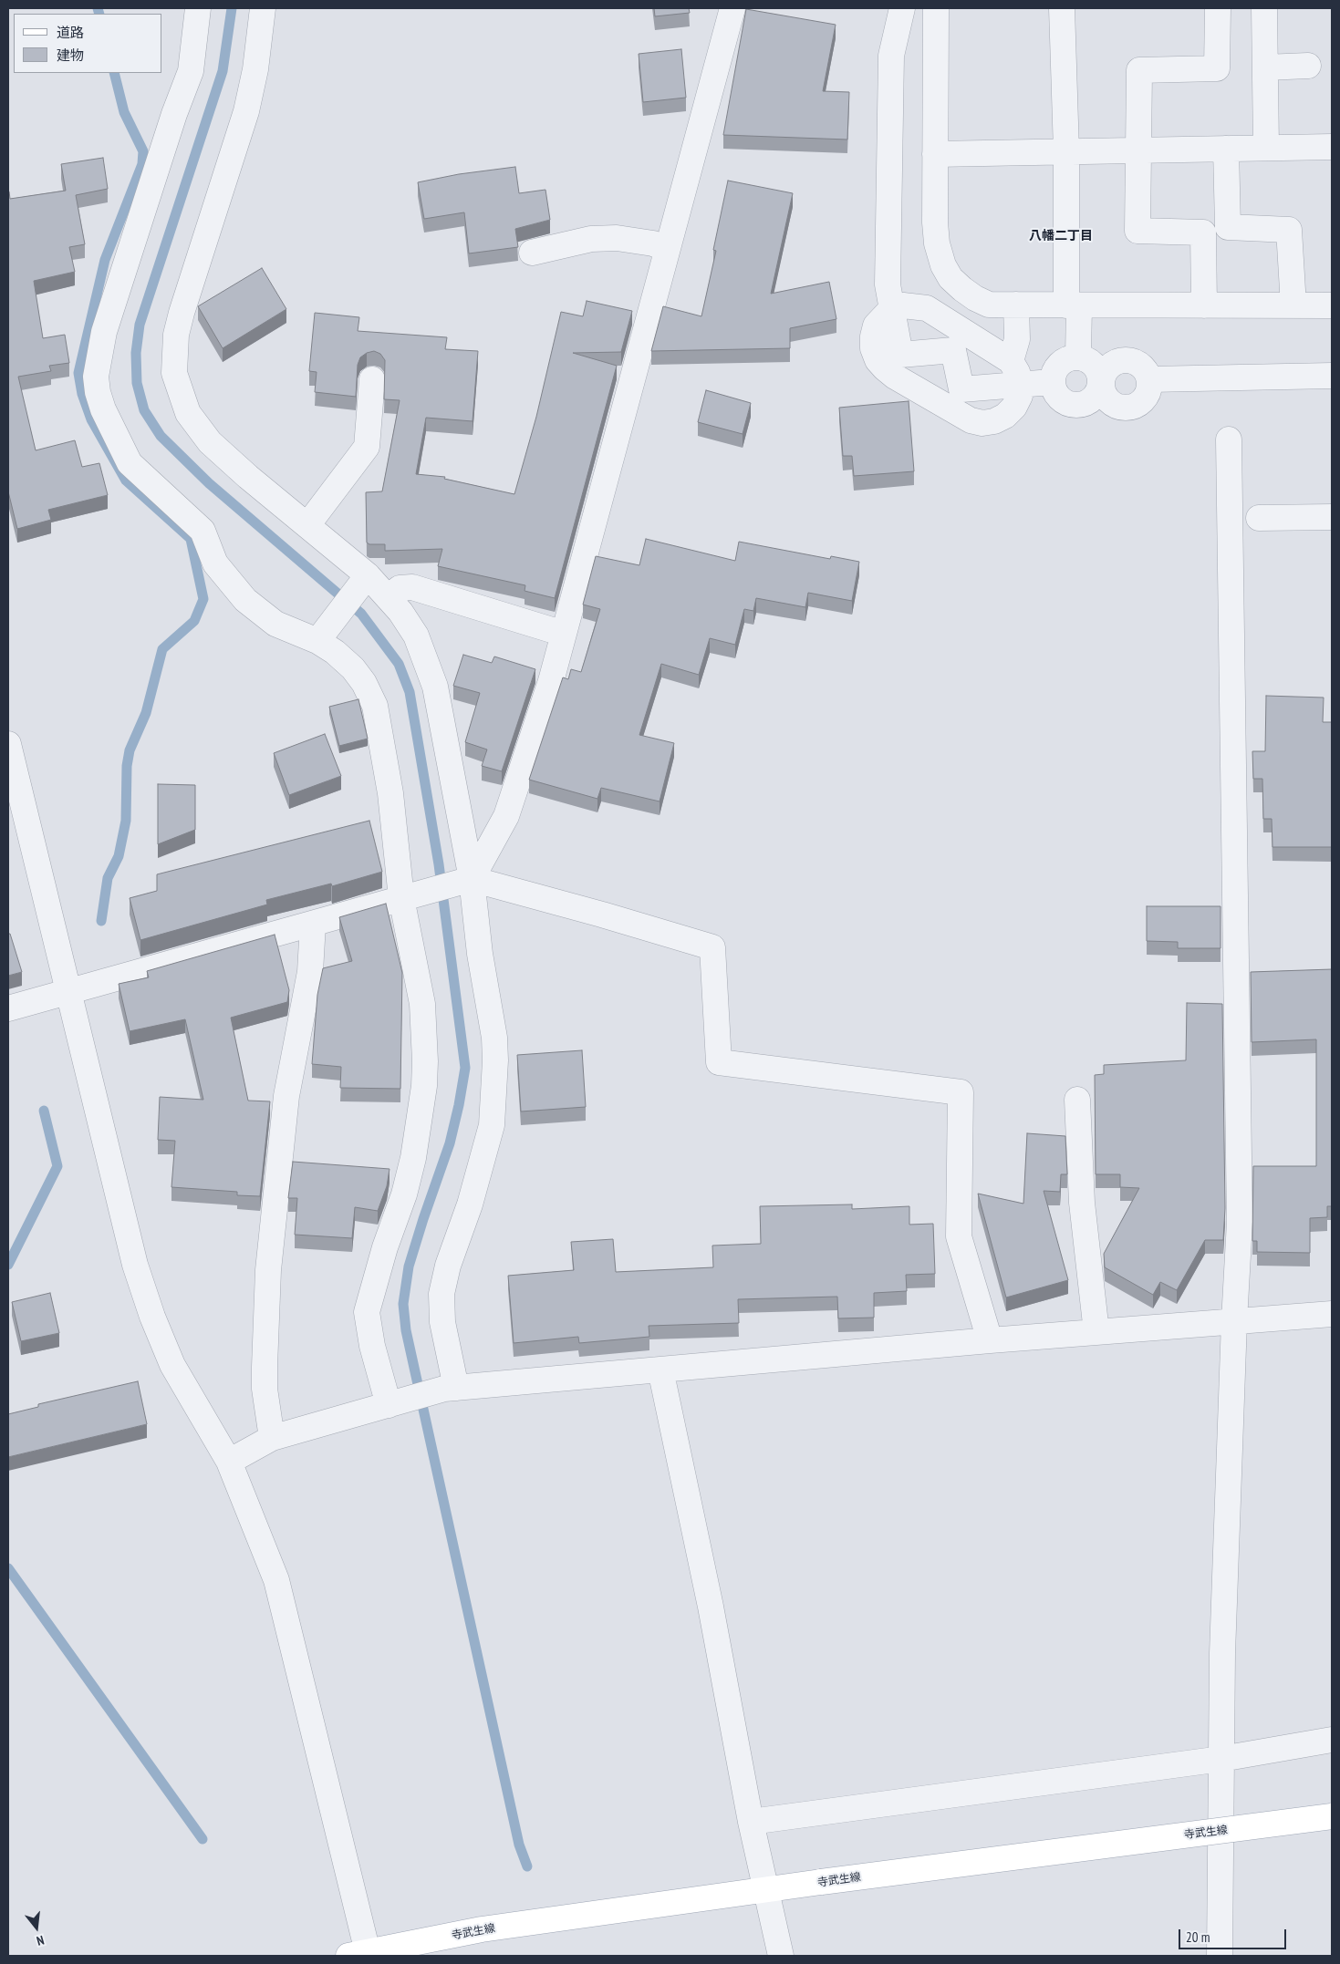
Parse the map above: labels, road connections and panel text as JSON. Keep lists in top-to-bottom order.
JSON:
{
  "streets": {
    "main road": ["寺武生線"]
  },
  "districts": ["八幡二丁目"],
  "legend": ["道路", "建物"],
  "scale_bar": "20 m",
  "north": "bottom"
}
